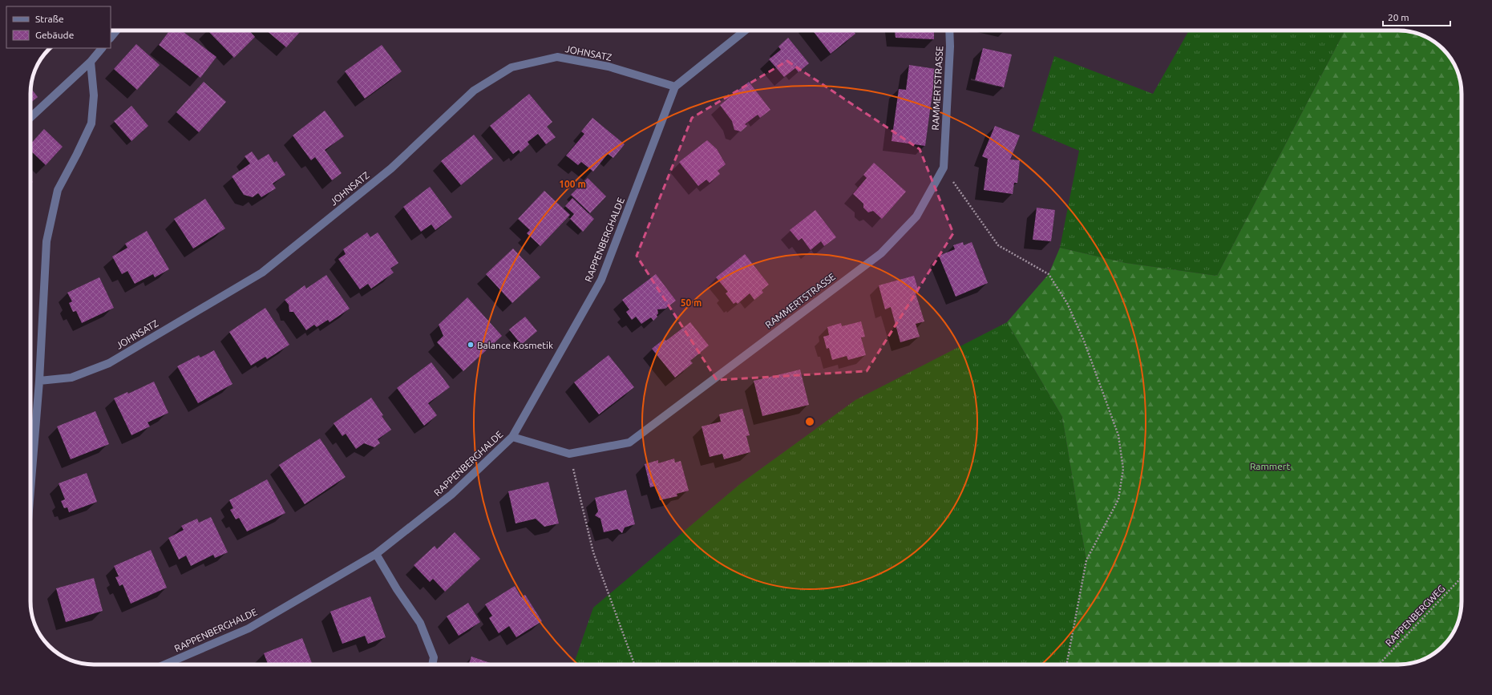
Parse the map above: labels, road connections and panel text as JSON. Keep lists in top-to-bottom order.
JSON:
{
  "streets": {
    "street": ["JOHNSATZ", "RAMMERTSTRASSE", "RAPPENBERGHALDE"],
    "path": ["RAPPENBERGWEG"]
  },
  "crossings": [
    ["JOHNSATZ", "RAPPENBERGHALDE"],
    ["RAMMERTSTRASSE", "RAPPENBERGHALDE"]
  ],
  "parks": ["Rammert"],
  "places": ["Balance Kosmetik"],
  "legend": ["Straße", "Gebäude"],
  "scale_bar": "20 m",
  "rings": ["100 m", "50 m"]
}
